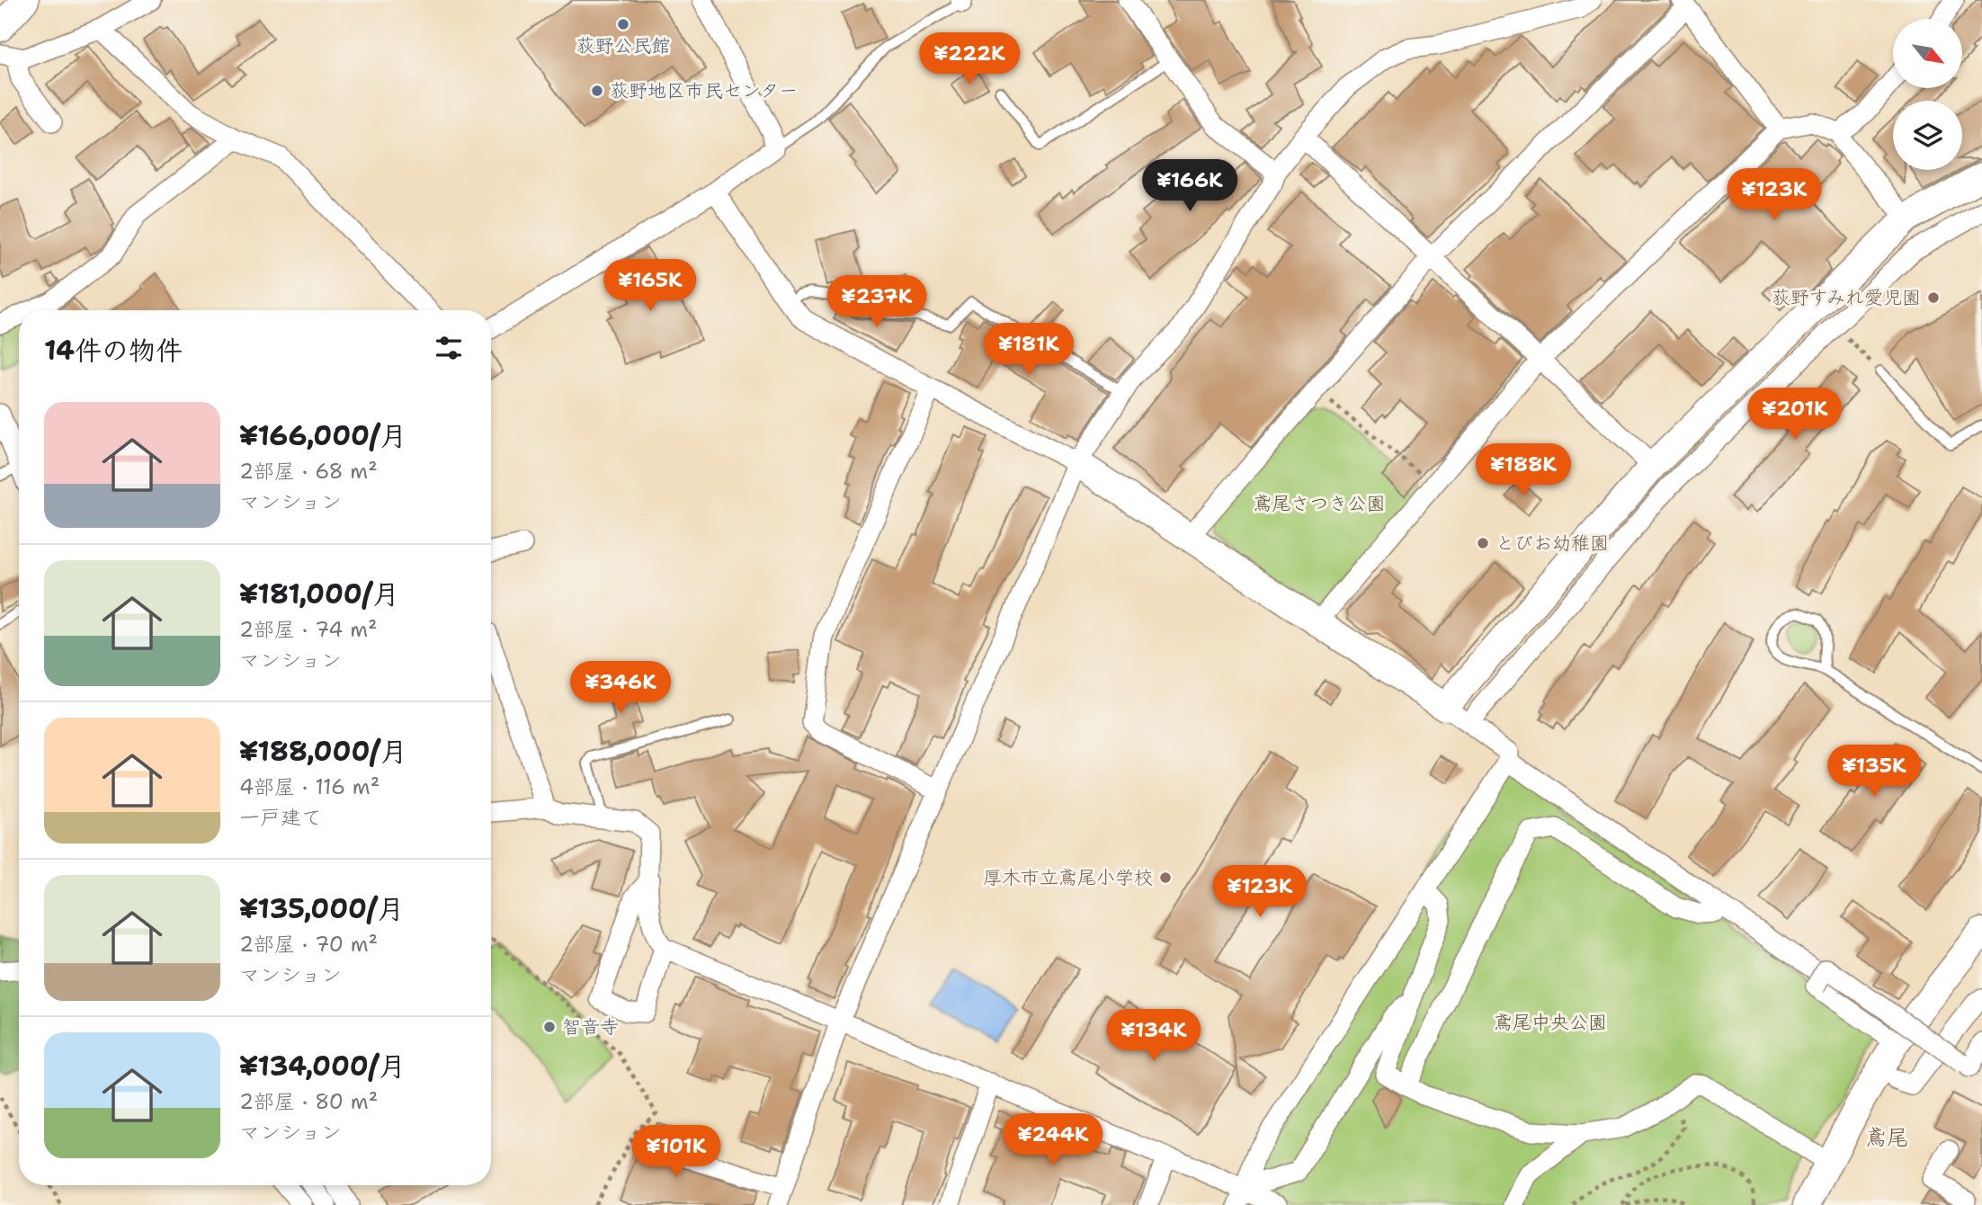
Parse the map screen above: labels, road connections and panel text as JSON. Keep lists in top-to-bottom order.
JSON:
{
  "districts": ["鳶尾"],
  "parks": ["鳶尾さつき公園", "鳶尾中央公園"],
  "places": [
    "荻野公民館",
    "荻野地区市民センター",
    "荻野すみれ愛児園",
    "とびお幼稚園",
    "厚木市立鳶尾小学校",
    "智音寺"
  ],
  "north": "bottom right",
  "page": {
    "price": [
      "¥222K",
      "¥166K",
      "¥123K",
      "¥165K",
      "¥237K",
      "¥181K",
      "¥201K",
      "¥188K",
      "¥346K",
      "¥135K",
      "¥123K",
      "¥134K",
      "¥244K",
      "¥101K"
    ],
    "heading": "14件の物件",
    "list": [
      {
        "name": "¥166,000/月",
        "note": "2部屋 · 68 m² · マンション"
      },
      {
        "name": "¥181,000/月",
        "note": "2部屋 · 74 m² · マンション"
      },
      {
        "name": "¥188,000/月",
        "note": "4部屋 · 116 m² · 一戸建て"
      },
      {
        "name": "¥135,000/月",
        "note": "2部屋 · 70 m² · マンション"
      },
      {
        "name": "¥134,000/月",
        "note": "2部屋 · 80 m² · マンション"
      }
    ]
  }
}
